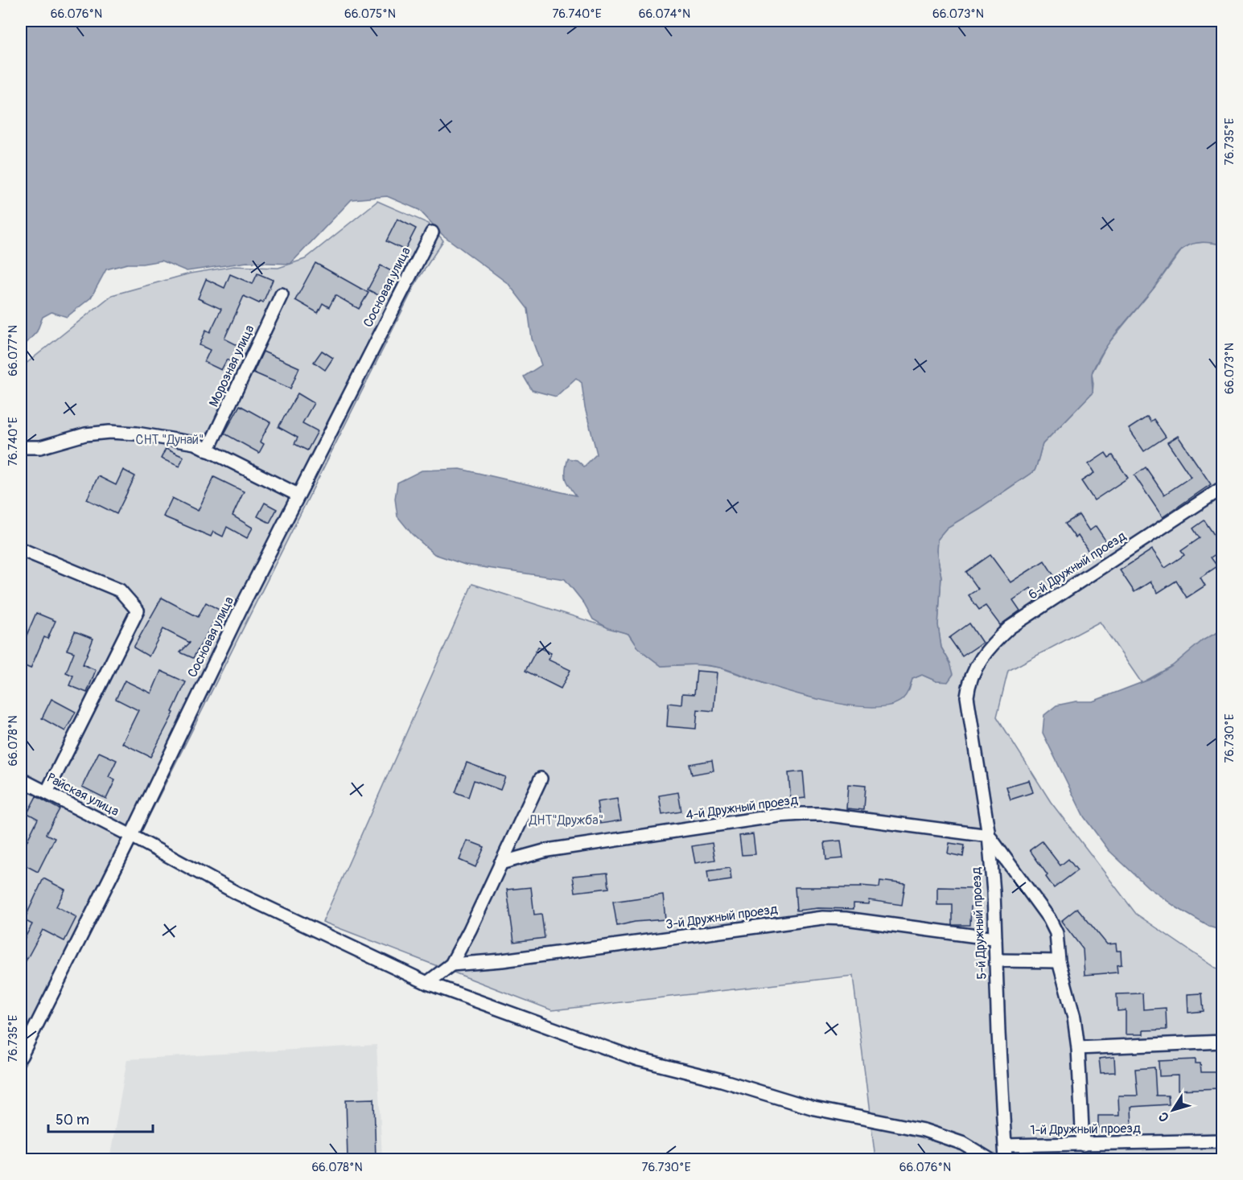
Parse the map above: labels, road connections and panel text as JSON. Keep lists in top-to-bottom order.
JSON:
{
  "streets": {
    "street": [
      "Сосновая улица",
      "Морозная улица",
      "6-й Дружный проезд",
      "Райская улица",
      "4-й Дружный проезд",
      "3-й Дружный проезд",
      "5-й Дружный проезд",
      "1-й Дружный проезд"
    ]
  },
  "crossings": [
    ["Сосновая улица", "Райская улица"],
    ["6-й Дружный проезд", "5-й Дружный проезд"],
    ["4-й Дружный проезд", "5-й Дружный проезд"],
    ["3-й Дружный проезд", "5-й Дружный проезд"],
    ["5-й Дружный проезд", "1-й Дружный проезд"]
  ],
  "parks": ["СНТ \"Дунай\"", "ДНТ\"Дружба\""],
  "scale_bar": "50 m",
  "north": "bottom left",
  "coordinates": [
    "66.076°N",
    "66.075°N",
    "76.740°E",
    "66.074°N",
    "66.073°N",
    "76.735°E",
    "66.077°N",
    "76.730°E",
    "66.078°N"
  ]
}
